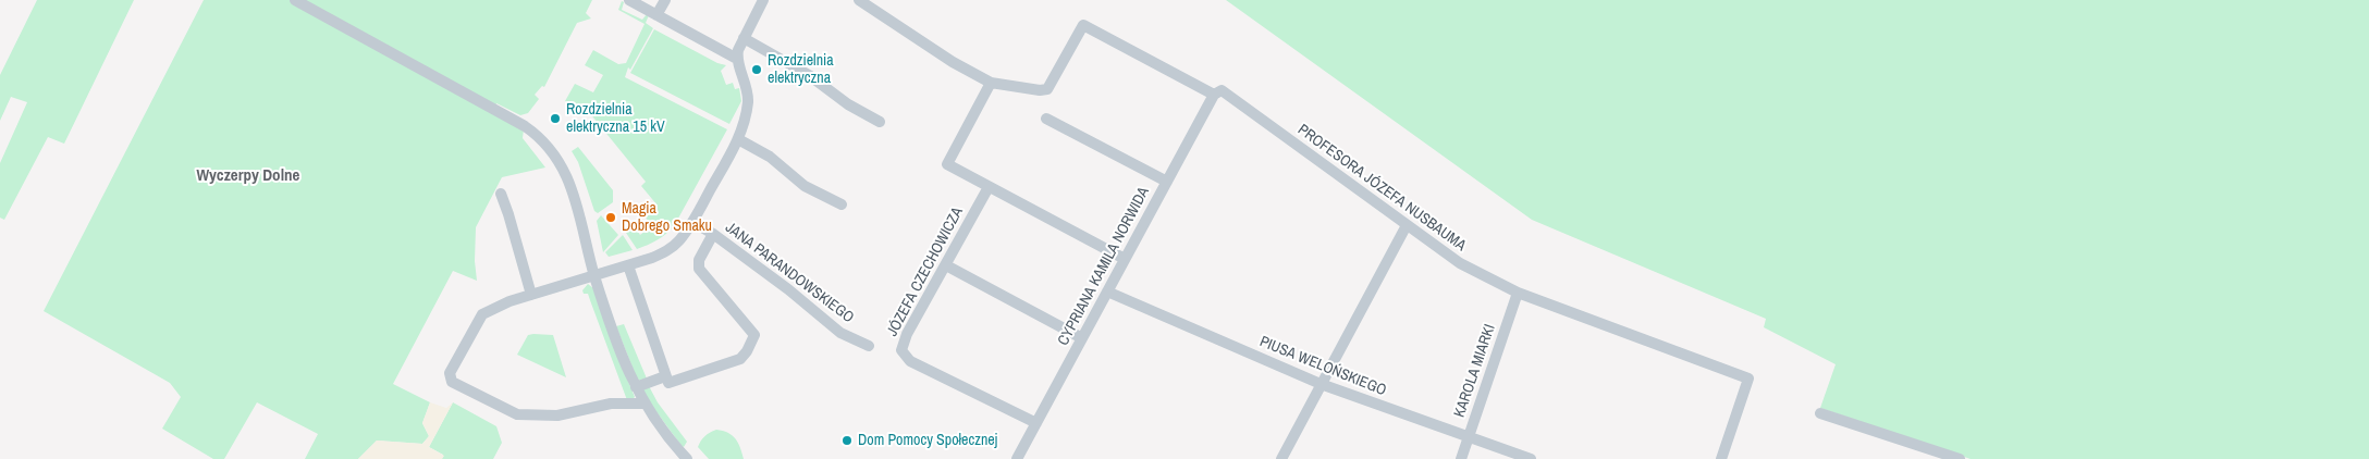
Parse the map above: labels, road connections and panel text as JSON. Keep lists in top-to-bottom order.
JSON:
{
  "streets": {
    "street": [
      "PROFESORA JÓZEFA NUSBAUMA",
      "CYPRIANA KAMILA NORWIDA",
      "JÓZEFA CZECHOWICZA",
      "JANA PARANDOWSKIEGO",
      "PIUSA WELOŃSKIEGO",
      "KAROLA MIARKI"
    ]
  },
  "crossings": [
    ["PROFESORA JÓZEFA NUSBAUMA", "CYPRIANA KAMILA NORWIDA"],
    ["PROFESORA JÓZEFA NUSBAUMA", "KAROLA MIARKI"],
    ["CYPRIANA KAMILA NORWIDA", "JÓZEFA CZECHOWICZA"],
    ["CYPRIANA KAMILA NORWIDA", "PIUSA WELOŃSKIEGO"],
    ["PIUSA WELOŃSKIEGO", "KAROLA MIARKI"]
  ],
  "districts": ["Wyczerpy Dolne"],
  "places": [
    "Rozdzielnia elektryczna",
    "Rozdzielnia elektryczna 15 kV",
    "Magia Dobrego Smaku",
    "Dom Pomocy Społecznej"
  ]
}
